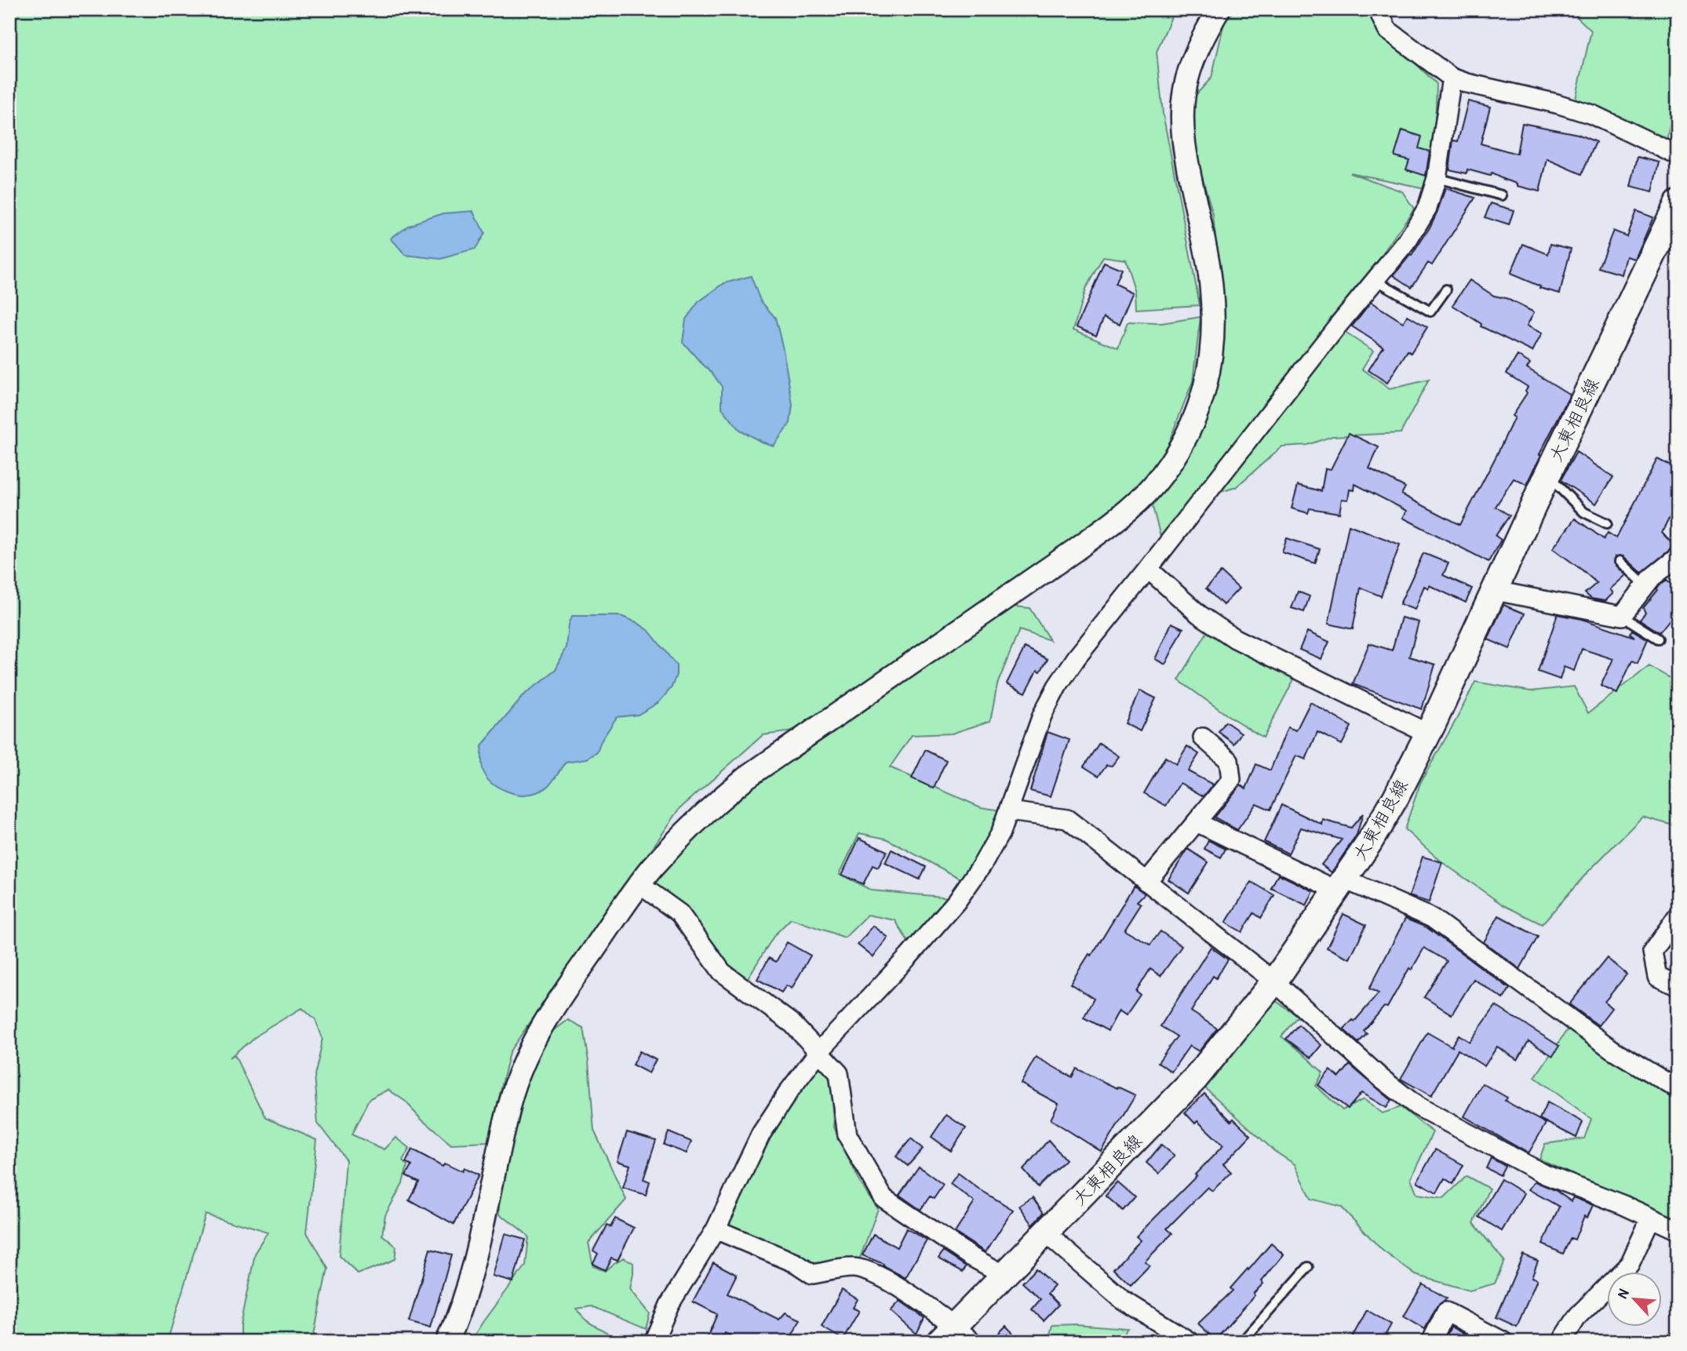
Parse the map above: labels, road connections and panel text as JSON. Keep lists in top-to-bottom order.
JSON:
{
  "streets": {
    "main road": ["大東相良線"]
  },
  "north": "top left"
}
